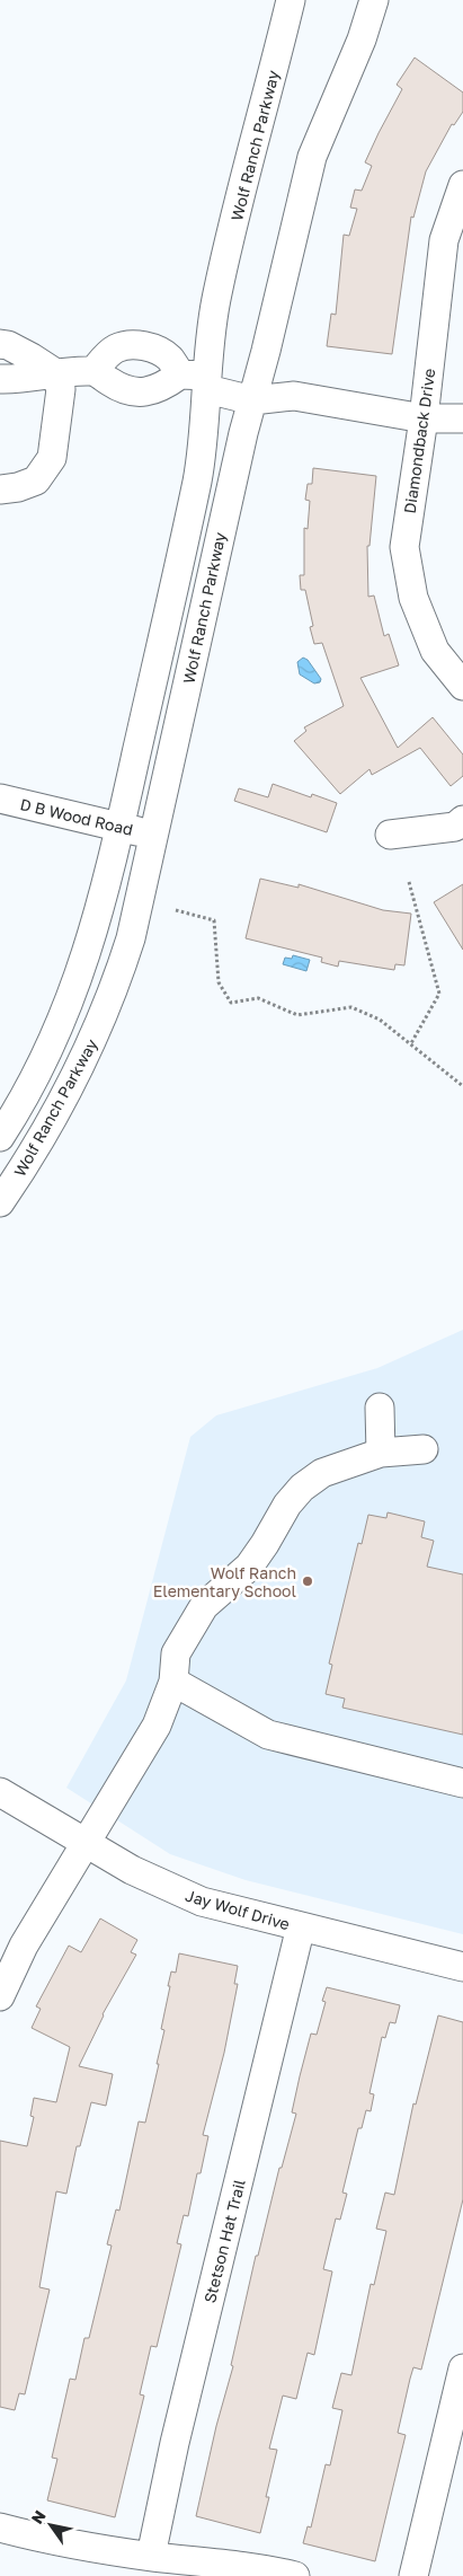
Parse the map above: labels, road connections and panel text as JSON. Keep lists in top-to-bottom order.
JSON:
{
  "streets": {
    "street": [
      "Wolf Ranch Parkway",
      "Diamondback Drive",
      "D B Wood Road",
      "Jay Wolf Drive",
      "Stetson Hat Trail"
    ]
  },
  "crossings": [
    ["Wolf Ranch Parkway", "D B Wood Road"],
    ["Jay Wolf Drive", "Stetson Hat Trail"]
  ],
  "places": ["Wolf Ranch Elementary School"],
  "north": "top left"
}
